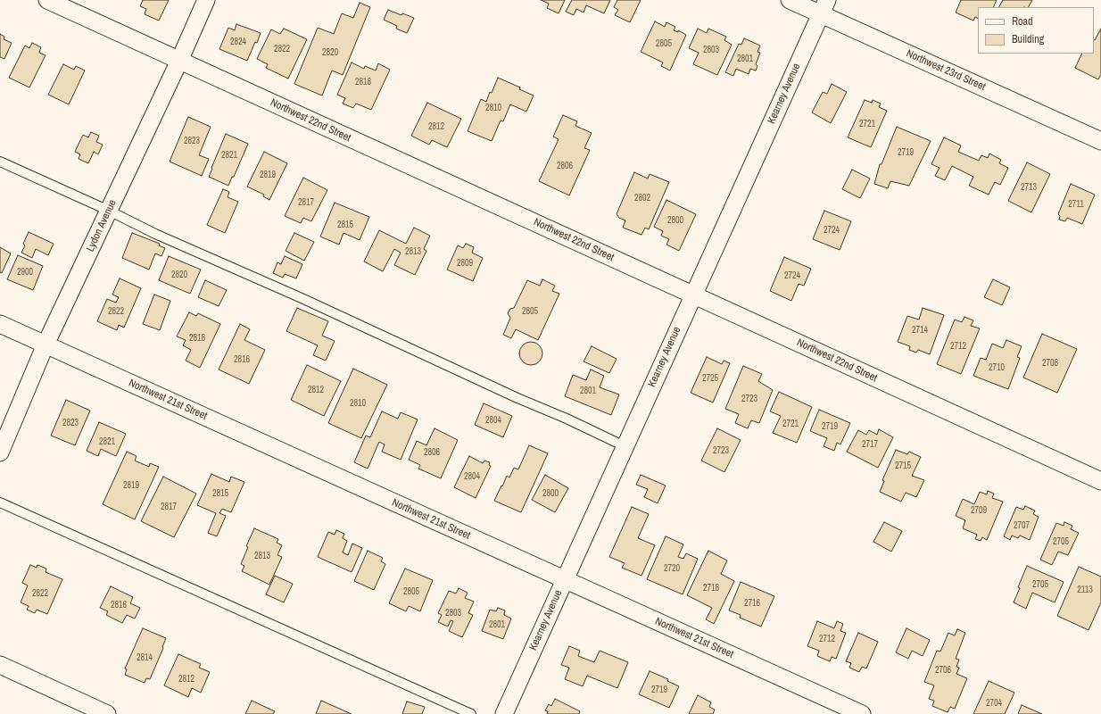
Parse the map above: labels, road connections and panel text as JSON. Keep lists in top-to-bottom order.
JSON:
{
  "streets": {
    "street": [
      "Northwest 23rd Street",
      "Kearney Avenue",
      "Northwest 22nd Street",
      "Lydon Avenue",
      "Northwest 21st Street"
    ]
  },
  "crossings": [
    ["Northwest 23rd Street", "Kearney Avenue"],
    ["Kearney Avenue", "Northwest 22nd Street"],
    ["Kearney Avenue", "Northwest 21st Street"],
    ["Northwest 22nd Street", "Lydon Avenue"],
    ["Lydon Avenue", "Northwest 21st Street"]
  ],
  "house_numbers": [
    "2824",
    "2805",
    "2822",
    "2803",
    "2820",
    "2801",
    "2818",
    "2810",
    "2721",
    "2812",
    "2823",
    "2719",
    "2821",
    "2806",
    "2819",
    "2713",
    "2802",
    "2817",
    "2711",
    "2800",
    "2815",
    "2724",
    "2813",
    "2809",
    "2900",
    "2820",
    "2724",
    "2822",
    "2805",
    "2714",
    "2818",
    "2712",
    "2816",
    "2708",
    "2710",
    "2725",
    "2812",
    "2801",
    "2723",
    "2810",
    "2804",
    "2823",
    "2721",
    "2719",
    "2821",
    "2717",
    "2723",
    "2806",
    "2715",
    "2804",
    "2819",
    "2815",
    "2800",
    "2817",
    "2709",
    "2707",
    "2705",
    "2813",
    "2720",
    "2705",
    "2718",
    "2113",
    "2805",
    "2822",
    "2716",
    "2816",
    "2803",
    "2801",
    "2712",
    "2814",
    "2706",
    "2812",
    "2719",
    "2704"
  ],
  "legend": ["Road", "Building"]
}
